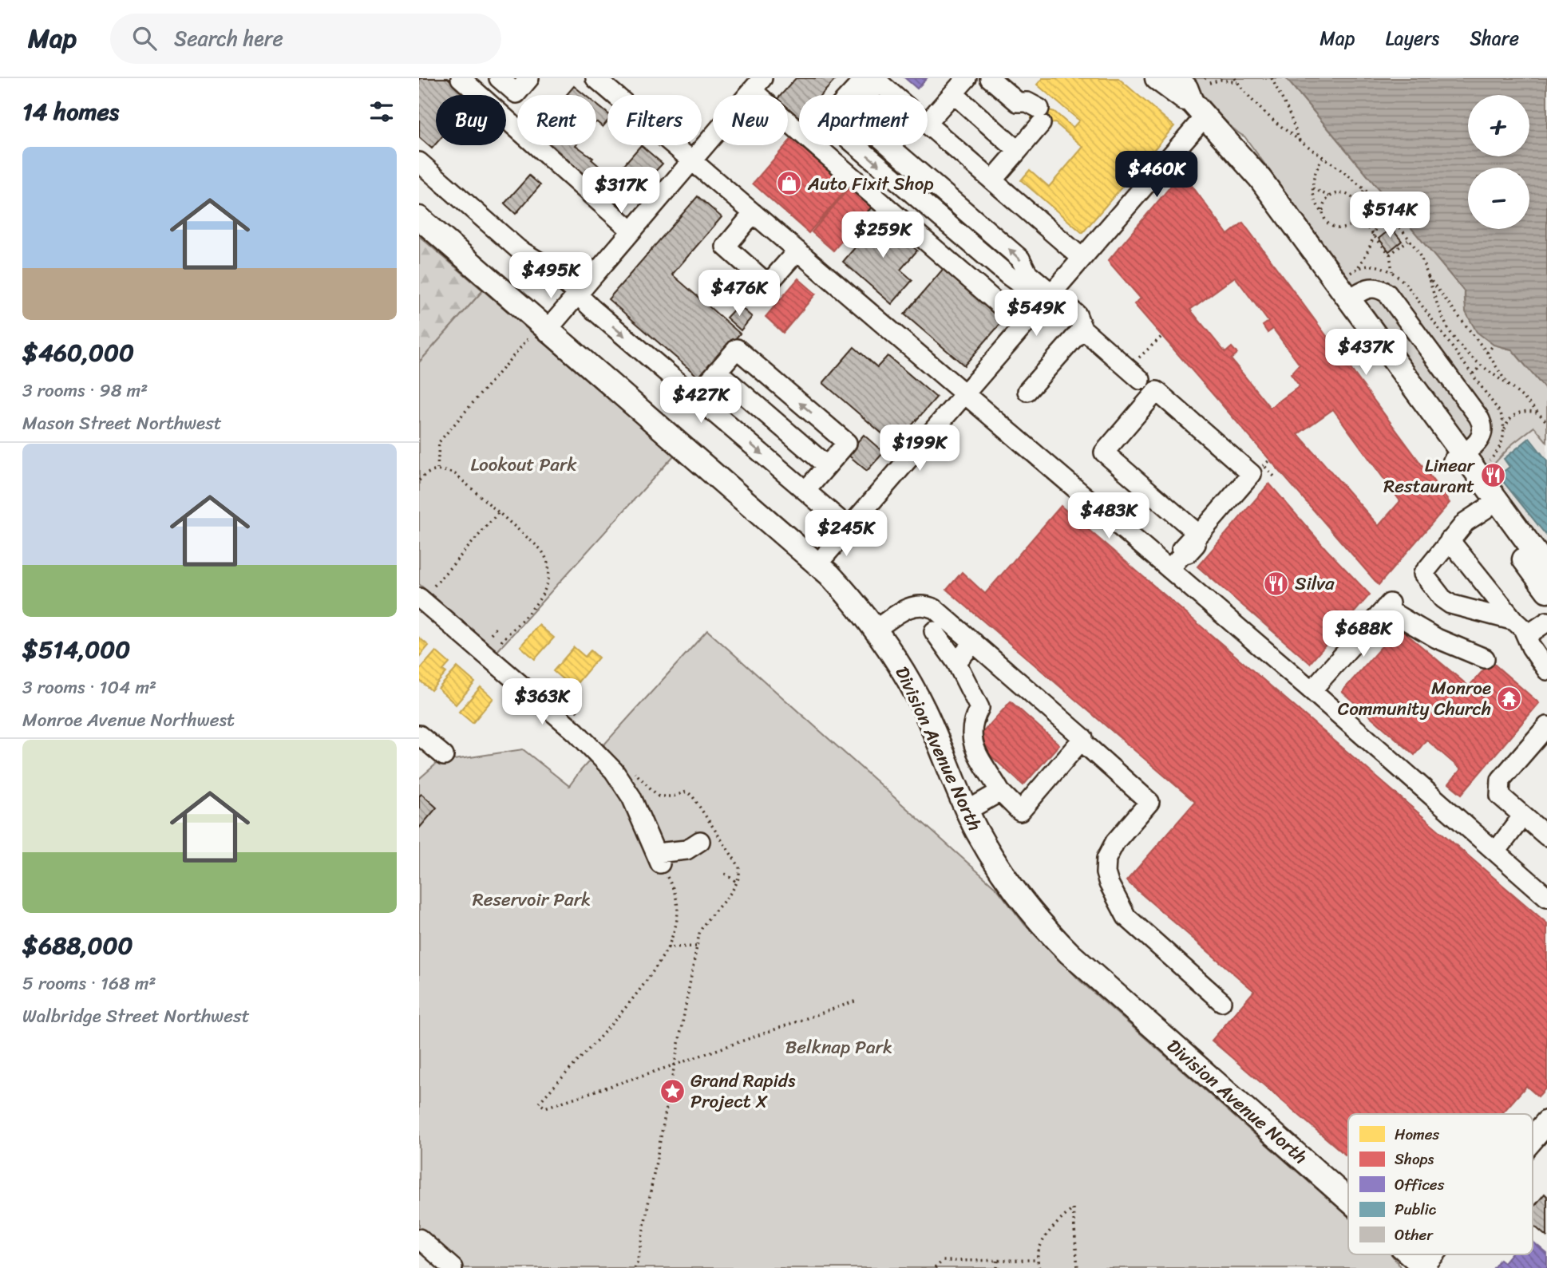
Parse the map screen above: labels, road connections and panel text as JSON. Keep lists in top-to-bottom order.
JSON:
{
  "streets": {
    "main road": ["Division Avenue North"]
  },
  "parks": ["Lookout Park", "Reservoir Park", "Belknap Park"],
  "places": {
    "shop": ["Auto Fixit Shop"],
    "restaurant": ["Linear Restaurant", "Silva"],
    "temple": ["Monroe Community Church"],
    "place": ["Grand Rapids Project X"]
  },
  "legend": [
    "Homes",
    "Shops",
    "Offices",
    "Public",
    "Other"
  ],
  "page": {
    "header": "Map",
    "search": "Search here",
    "nav": ["Map", "Layers", "Share"],
    "heading": "14 homes",
    "map_buttons": ["+", "−"],
    "chip": [
      "Buy",
      "Rent",
      "Filters",
      "New",
      "Apartment"
    ],
    "list": [
      {
        "name": "$460,000",
        "note": "3 rooms · 98 m² · Mason Street Northwest"
      },
      {
        "name": "$514,000",
        "note": "3 rooms · 104 m² · Monroe Avenue Northwest"
      },
      {
        "name": "$688,000",
        "note": "5 rooms · 168 m² · Walbridge Street Northwest"
      }
    ],
    "price": [
      "$460K",
      "$317K",
      "$514K",
      "$259K",
      "$495K",
      "$476K",
      "$549K",
      "$437K",
      "$427K",
      "$199K",
      "$483K",
      "$245K",
      "$688K",
      "$363K"
    ]
  }
}
